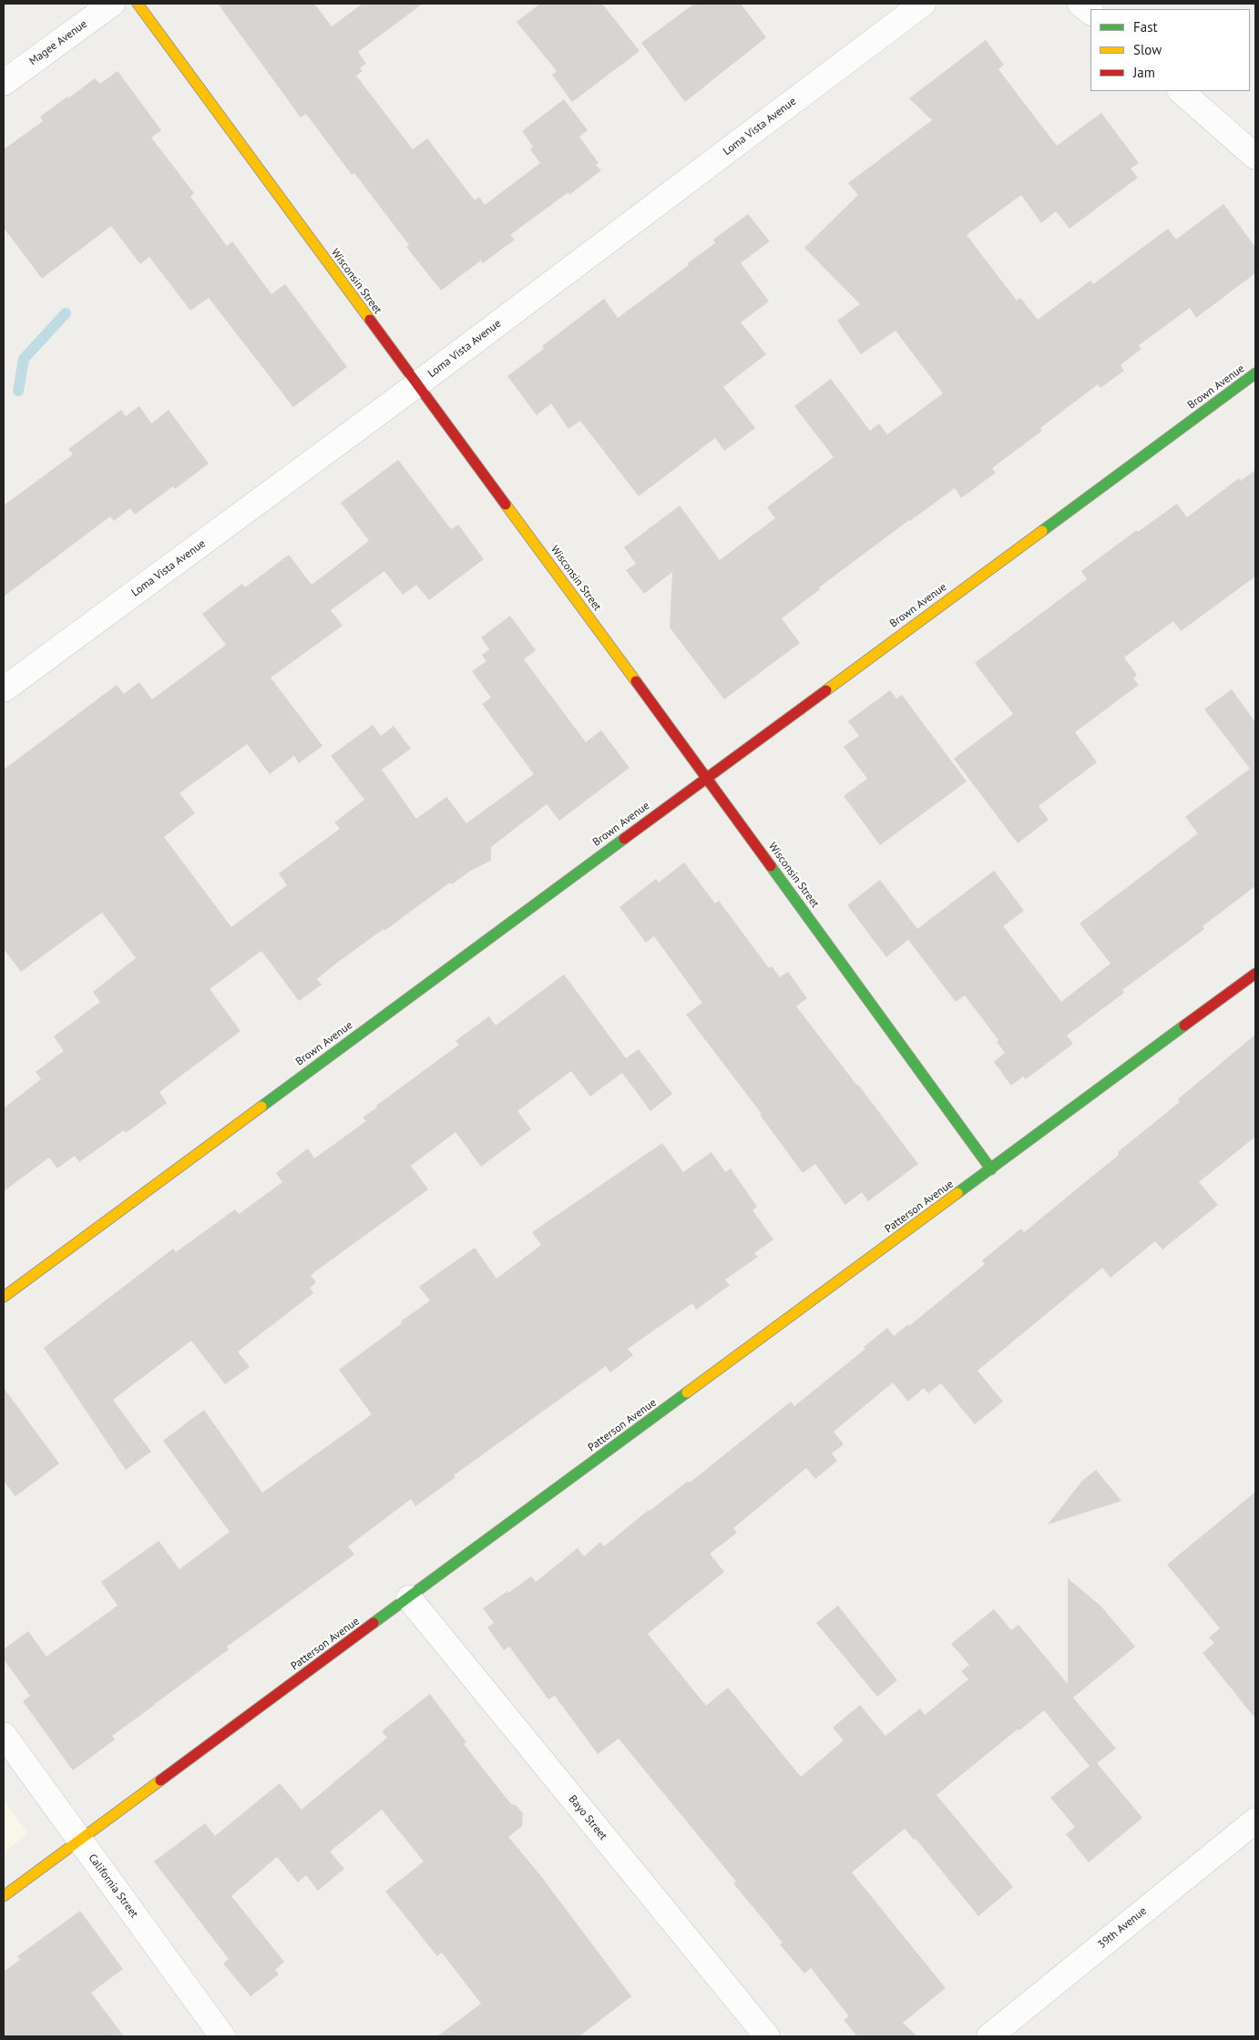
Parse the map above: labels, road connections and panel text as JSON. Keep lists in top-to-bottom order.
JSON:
{
  "streets": {
    "street": [
      "Magee Avenue",
      "Loma Vista Avenue",
      "Wisconsin Street",
      "Brown Avenue",
      "Patterson Avenue",
      "Bayo Street",
      "California Street",
      "39th Avenue"
    ]
  },
  "crossings": [
    ["Loma Vista Avenue", "Wisconsin Street"],
    ["Wisconsin Street", "Brown Avenue"],
    ["Wisconsin Street", "Patterson Avenue"],
    ["Patterson Avenue", "Bayo Street"],
    ["Patterson Avenue", "California Street"]
  ],
  "legend": ["Fast", "Slow", "Jam"]
}
